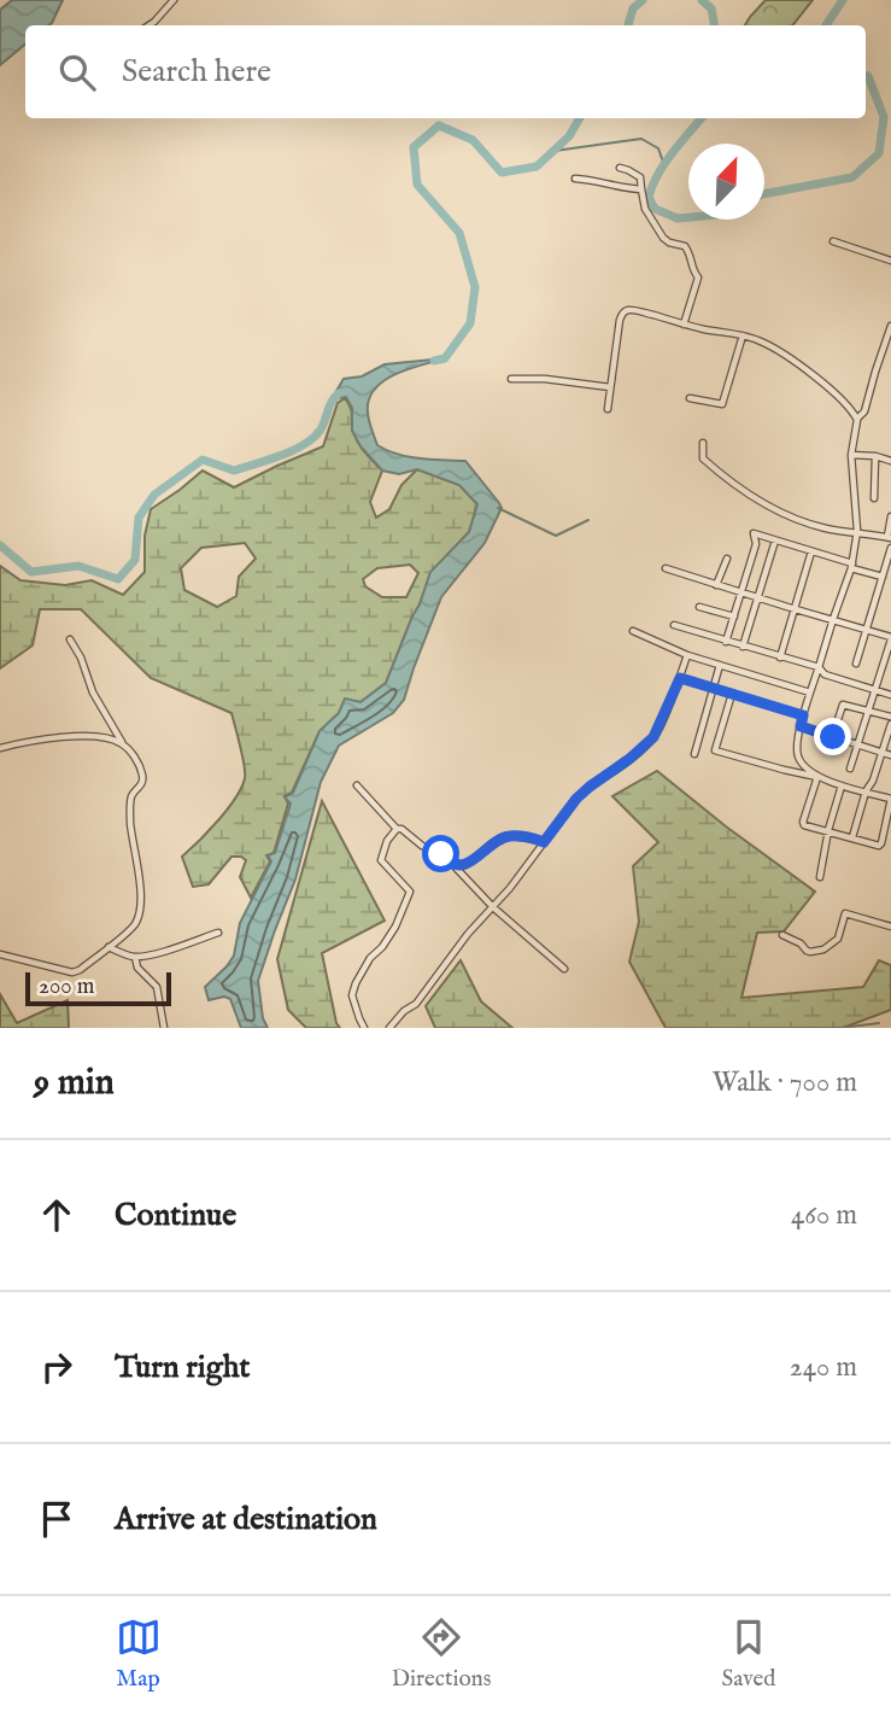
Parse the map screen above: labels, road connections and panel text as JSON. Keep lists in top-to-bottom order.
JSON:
{
  "scale_bar": "200 m",
  "north": "top right",
  "page": {
    "search": "Search here",
    "scale": "200 m",
    "heading": ["9 min", "Walk · 700 m"],
    "list": [
      ["Continue", "460 m"],
      ["Turn right", "240 m"],
      "Arrive at destination"
    ],
    "nav": ["Map", "Directions", "Saved"]
  }
}
